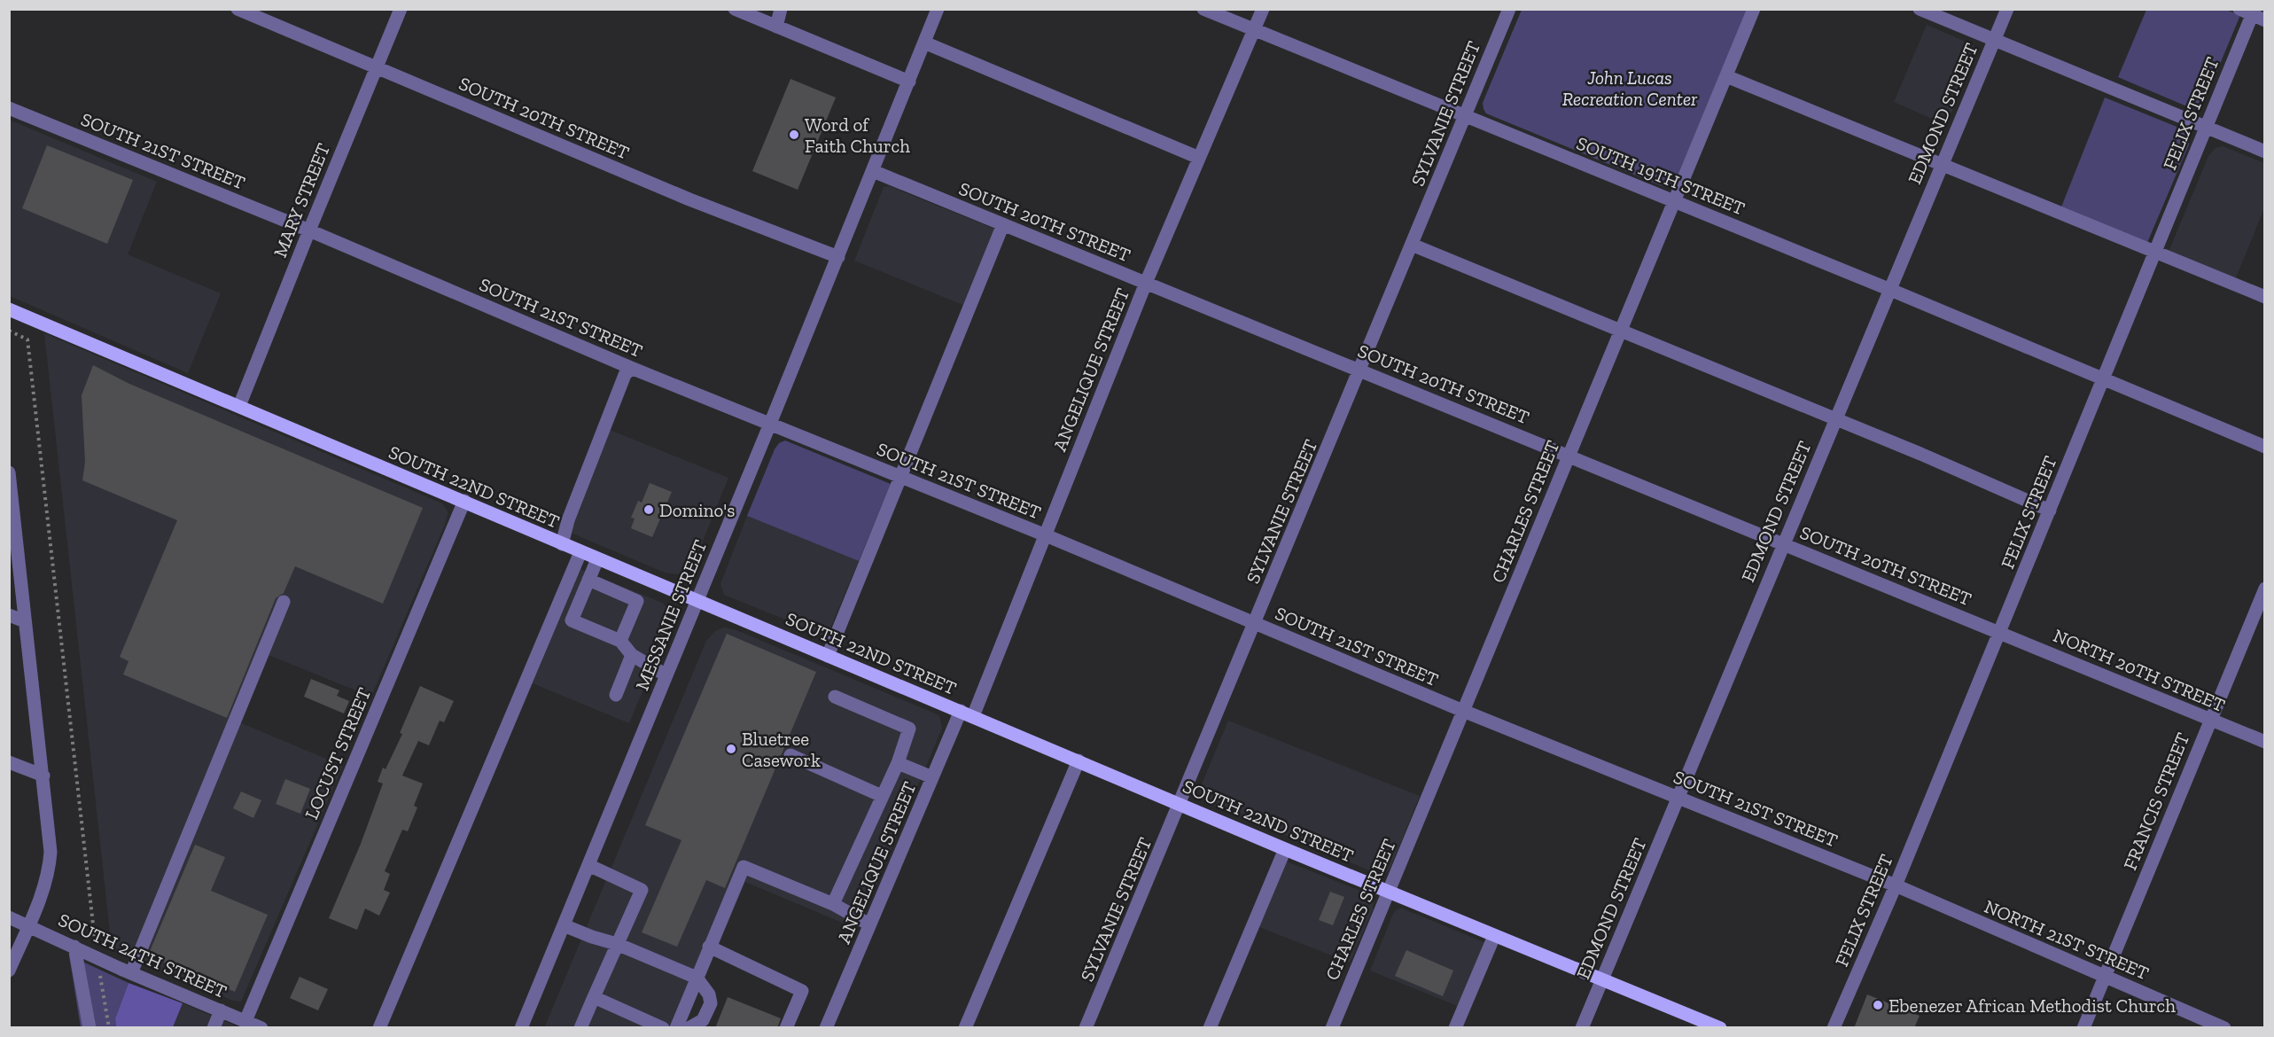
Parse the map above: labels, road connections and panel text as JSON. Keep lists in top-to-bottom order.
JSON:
{
  "streets": {
    "main road": ["SOUTH 22ND STREET"],
    "street": [
      "SYLVANIE STREET",
      "EDMOND STREET",
      "FELIX STREET",
      "SOUTH 20TH STREET",
      "SOUTH 21ST STREET",
      "SOUTH 19TH STREET",
      "MARY STREET",
      "ANGELIQUE STREET",
      "CHARLES STREET",
      "MESSANIE STREET",
      "NORTH 20TH STREET",
      "LOCUST STREET",
      "FRANCIS STREET",
      "NORTH 21ST STREET",
      "SOUTH 24TH STREET"
    ]
  },
  "crossings": [
    ["SYLVANIE STREET", "SOUTH 20TH STREET"],
    ["SYLVANIE STREET", "SOUTH 21ST STREET"],
    ["SYLVANIE STREET", "SOUTH 19TH STREET"],
    ["SYLVANIE STREET", "SOUTH 22ND STREET"],
    ["EDMOND STREET", "SOUTH 20TH STREET"],
    ["EDMOND STREET", "SOUTH 21ST STREET"],
    ["EDMOND STREET", "SOUTH 19TH STREET"],
    ["EDMOND STREET", "SOUTH 22ND STREET"],
    ["FELIX STREET", "SOUTH 20TH STREET"],
    ["FELIX STREET", "SOUTH 21ST STREET"],
    ["FELIX STREET", "SOUTH 19TH STREET"],
    ["FELIX STREET", "NORTH 20TH STREET"],
    ["FELIX STREET", "NORTH 21ST STREET"],
    ["SOUTH 20TH STREET", "MARY STREET"],
    ["SOUTH 20TH STREET", "ANGELIQUE STREET"],
    ["SOUTH 20TH STREET", "CHARLES STREET"],
    ["SOUTH 20TH STREET", "MESSANIE STREET"],
    ["SOUTH 20TH STREET", "NORTH 20TH STREET"],
    ["SOUTH 21ST STREET", "MARY STREET"],
    ["SOUTH 21ST STREET", "ANGELIQUE STREET"],
    ["SOUTH 21ST STREET", "CHARLES STREET"],
    ["SOUTH 21ST STREET", "MESSANIE STREET"],
    ["SOUTH 21ST STREET", "NORTH 21ST STREET"],
    ["SOUTH 19TH STREET", "ANGELIQUE STREET"],
    ["SOUTH 19TH STREET", "CHARLES STREET"],
    ["MARY STREET", "SOUTH 22ND STREET"],
    ["ANGELIQUE STREET", "SOUTH 22ND STREET"],
    ["SOUTH 22ND STREET", "CHARLES STREET"],
    ["SOUTH 22ND STREET", "MESSANIE STREET"],
    ["SOUTH 22ND STREET", "LOCUST STREET"],
    ["NORTH 20TH STREET", "FRANCIS STREET"],
    ["LOCUST STREET", "SOUTH 24TH STREET"],
    ["FRANCIS STREET", "NORTH 21ST STREET"]
  ],
  "parks": ["John Lucas Recreation Center"],
  "places": [
    "Word of Faith Church",
    "Domino's",
    "Bluetree Casework",
    "Ebenezer African Methodist Church"
  ]
}
